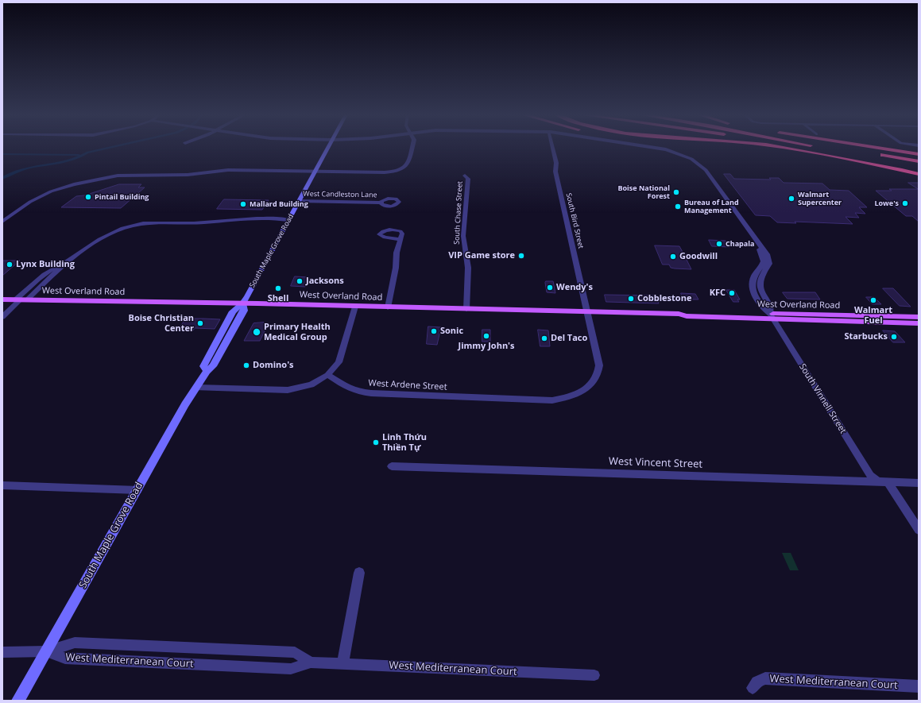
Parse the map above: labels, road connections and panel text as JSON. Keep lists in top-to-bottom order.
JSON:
{
  "streets": {
    "main road": ["South Maple Grove Road", "West Overland Road"],
    "street": [
      "West Candleston Lane",
      "South Chase Street",
      "South Bird Street",
      "West Ardene Street",
      "South Vinnell Street",
      "West Vincent Street",
      "West Mediterranean Court"
    ]
  },
  "crossings": [
    ["West Candleston Lane", "South Maple Grove Road"],
    ["South Chase Street", "West Overland Road"],
    ["South Bird Street", "West Overland Road"],
    ["South Bird Street", "West Ardene Street"],
    ["South Maple Grove Road", "West Overland Road"],
    ["South Maple Grove Road", "West Mediterranean Court"],
    ["West Overland Road", "South Vinnell Street"],
    ["South Vinnell Street", "West Vincent Street"]
  ],
  "places": [
    "Boise National Forest",
    "Pintail Building",
    "Walmart Supercenter",
    "Lowe's",
    "Mallard Building",
    "Bureau of Land Management",
    "Chapala",
    "VIP Game store",
    "Goodwill",
    "Lynx Building",
    "Jacksons",
    "Wendy's",
    "Shell",
    "KFC",
    "Cobblestone",
    "Walmart Fuel",
    "Boise Christian Center",
    "Sonic",
    "Primary Health Medical Group",
    "Jimmy John's",
    "Starbucks",
    "Del Taco",
    "Domino's",
    "Linh Thứu Thiền Tự"
  ]
}
